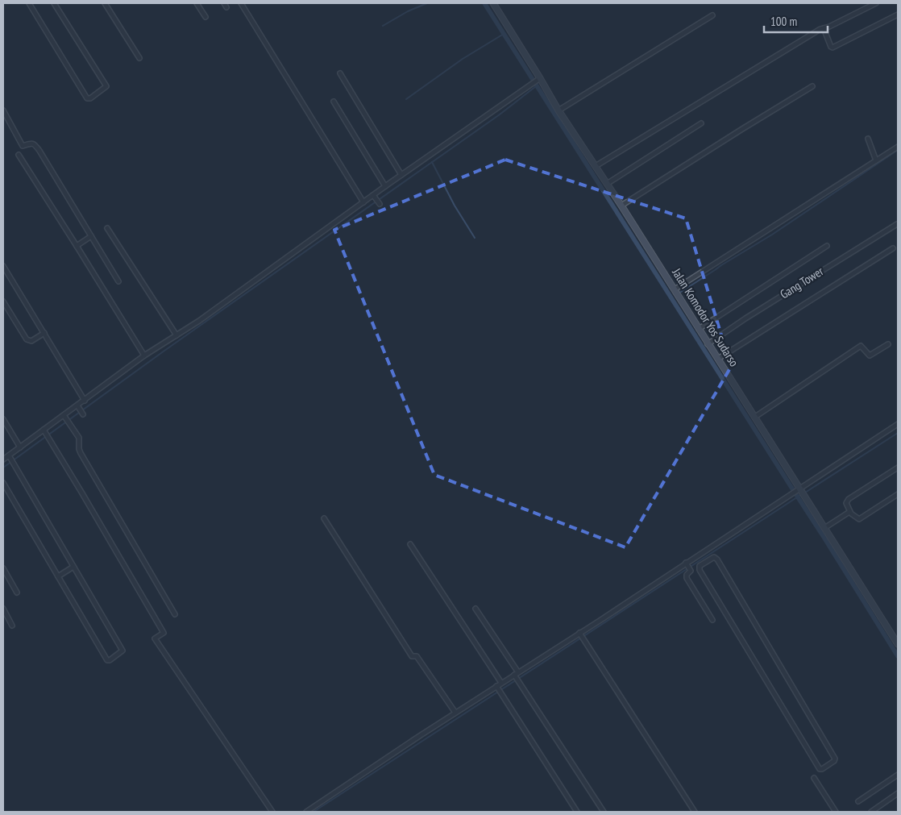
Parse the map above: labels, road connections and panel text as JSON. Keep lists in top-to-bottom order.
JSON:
{
  "streets": {
    "street": ["Gang Tower", "Jalan Komodor Yos Sudarso"]
  },
  "crossings": [
    ["Gang Tower", "Jalan Komodor Yos Sudarso"]
  ],
  "scale_bar": "100 m"
}
